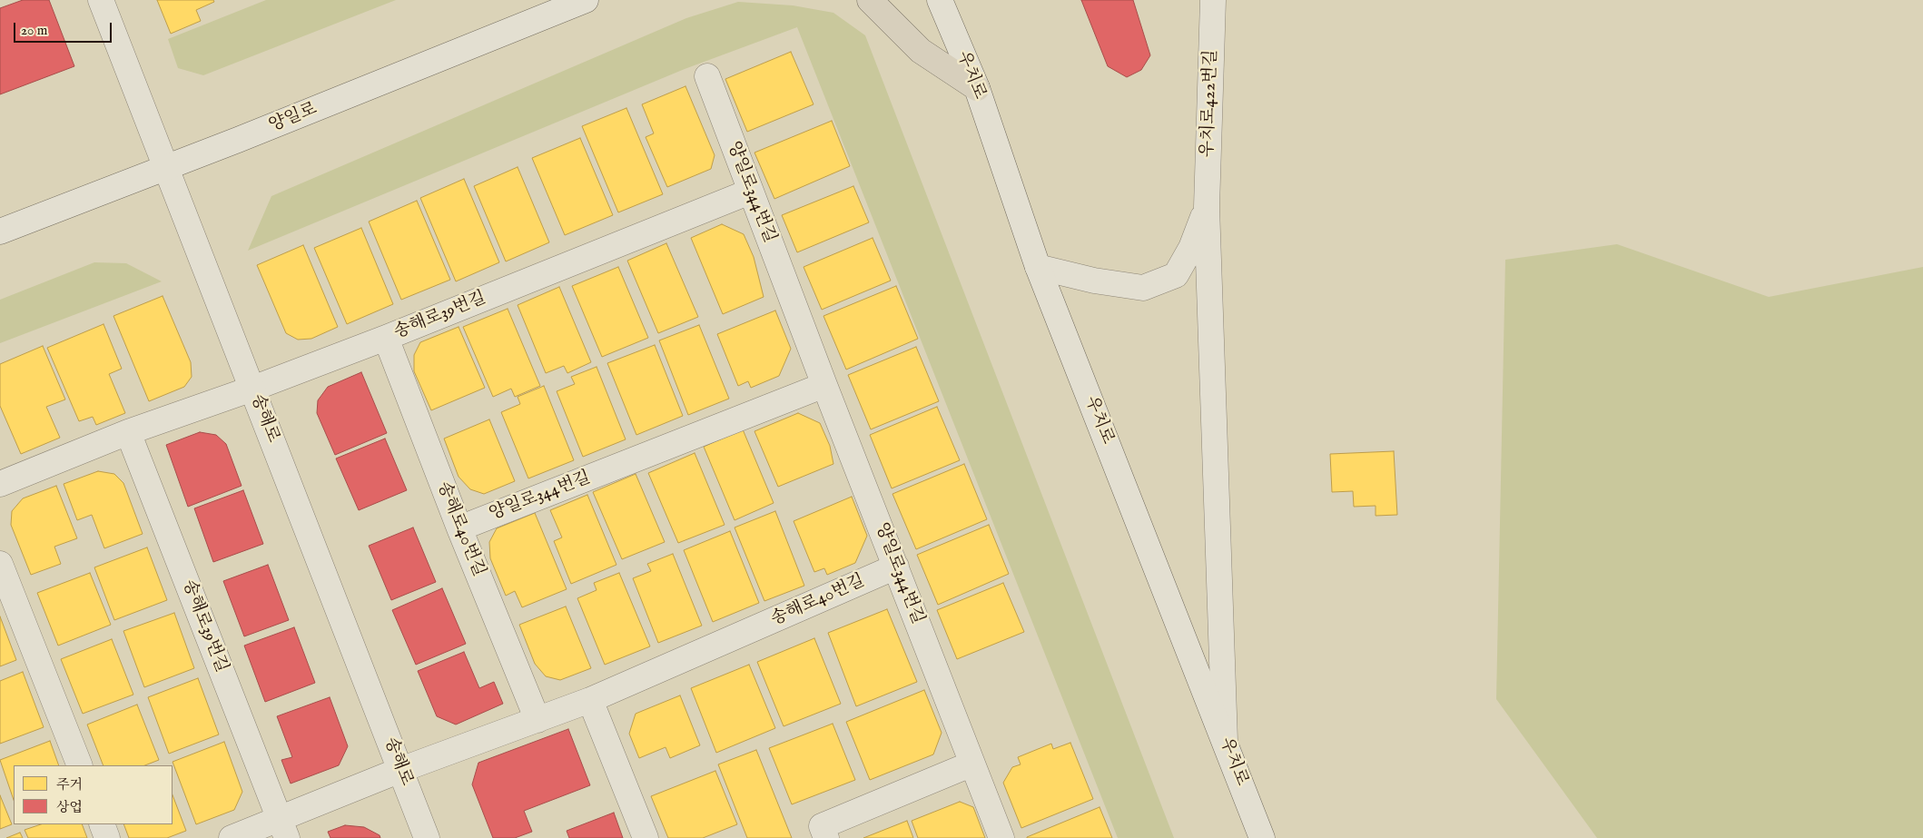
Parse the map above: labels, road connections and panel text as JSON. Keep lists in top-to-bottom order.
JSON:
{
  "streets": {
    "street": [
      "우치로",
      "우치로422번길",
      "양일로",
      "양일로344번길",
      "송해로39번길",
      "송해로",
      "송해로40번길"
    ]
  },
  "crossings": [
    ["우치로", "우치로422번길"],
    ["양일로", "송해로"],
    ["양일로344번길", "송해로39번길"],
    ["양일로344번길", "송해로40번길"],
    ["송해로39번길", "송해로"],
    ["송해로39번길", "송해로40번길"],
    ["송해로", "송해로40번길"]
  ],
  "legend": ["주거", "상업"],
  "scale_bar": "20 m"
}
